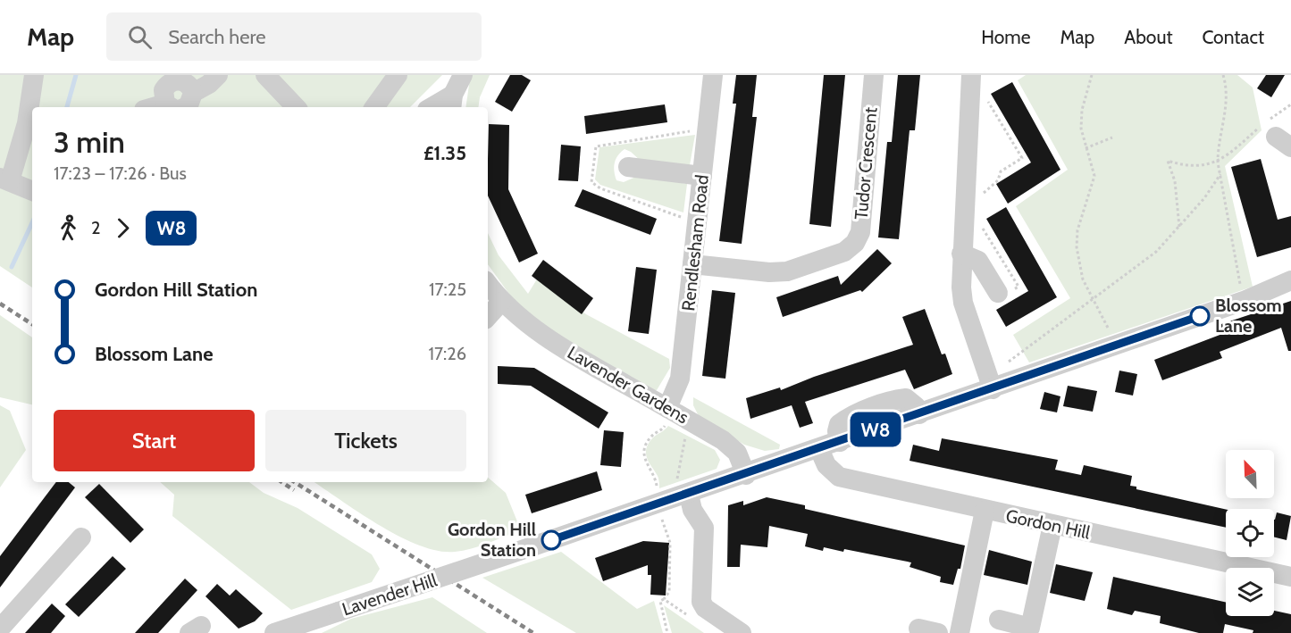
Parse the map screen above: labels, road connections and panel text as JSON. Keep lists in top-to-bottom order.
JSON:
{
  "streets": {
    "street": [
      "Tudor Crescent",
      "Rendlesham Road",
      "Lavender Gardens",
      "Gordon Hill",
      "Lavender Hill"
    ]
  },
  "crossings": [
    ["Tudor Crescent", "Rendlesham Road"],
    ["Rendlesham Road", "Lavender Gardens"],
    ["Lavender Gardens", "Lavender Hill"],
    ["Gordon Hill", "Lavender Hill"]
  ],
  "places": ["Blossom Lane", "Gordon Hill Station"],
  "lines": ["bus line W8"],
  "north": "top left",
  "page": {
    "header": "Map",
    "search": "Search here",
    "nav": [
      "Home",
      "Map",
      "About",
      "Contact"
    ],
    "on_map": "W8",
    "heading": ["3 min", "17:23 – 17:26 · Bus", "£1.35"],
    "legs": ["2", "W8"],
    "list": [
      {
        "name": "Gordon Hill Station",
        "value": "17:25"
      },
      {
        "name": "Blossom Lane",
        "value": "17:26"
      }
    ],
    "buttons": ["Start", "Tickets"]
  }
}
